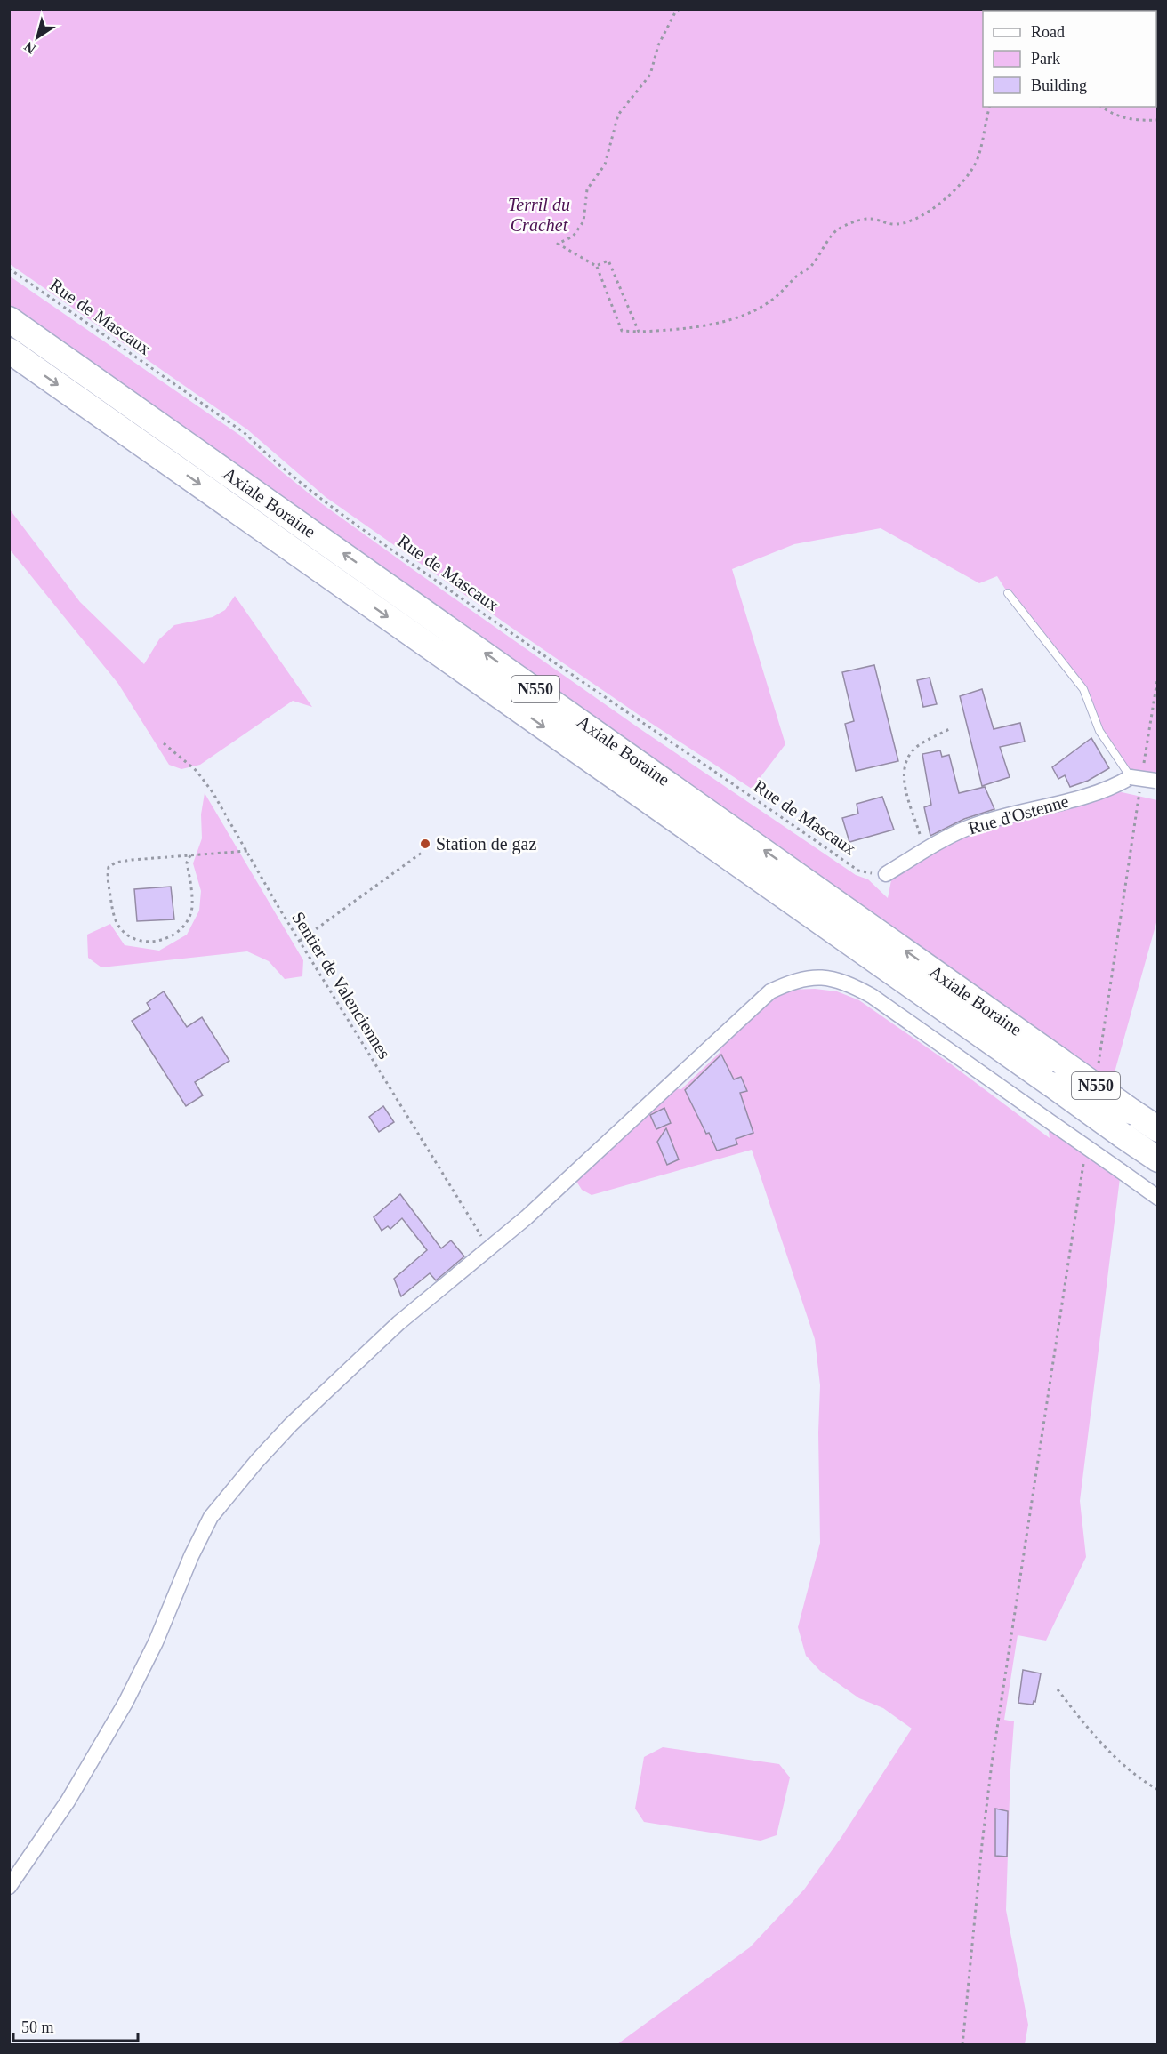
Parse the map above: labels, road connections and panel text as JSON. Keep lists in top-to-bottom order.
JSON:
{
  "streets": {
    "highway": ["Axiale Boraine", "N550"],
    "street": ["Rue d'Ostenne"],
    "path": ["Rue de Mascaux", "Sentier de Valenciennes"]
  },
  "crossings": [
    ["Rue de Mascaux", "Rue d'Ostenne"]
  ],
  "parks": ["Terril du Crachet"],
  "places": ["Station de gaz"],
  "legend": ["Road", "Park", "Building"],
  "scale_bar": "50 m",
  "north": "bottom left"
}
